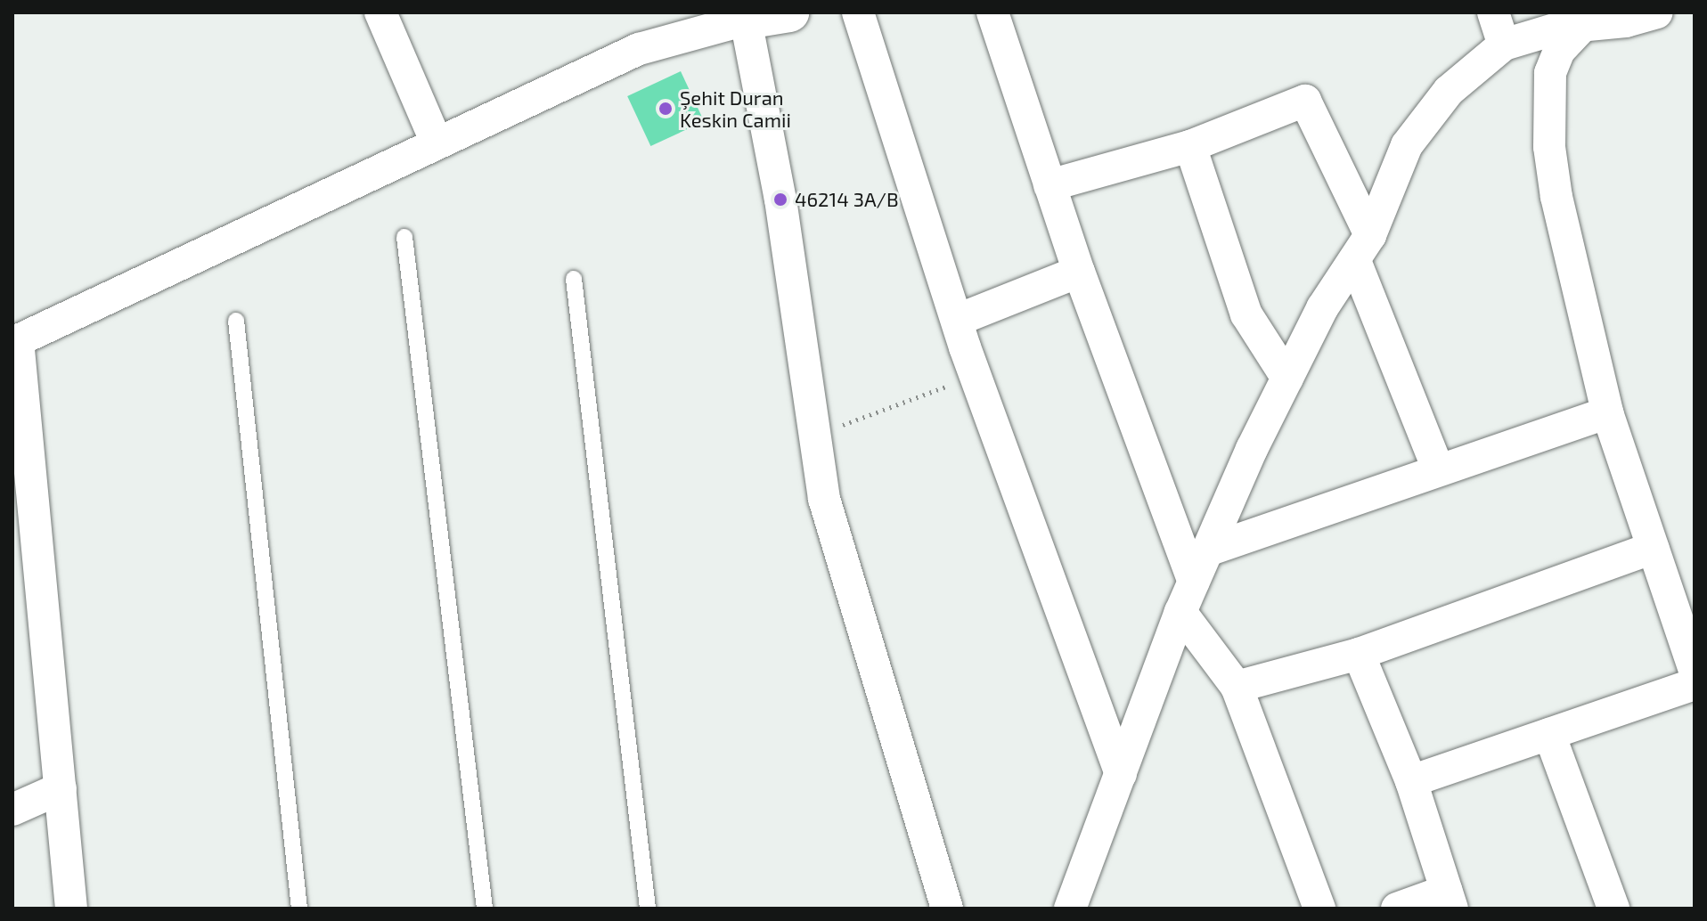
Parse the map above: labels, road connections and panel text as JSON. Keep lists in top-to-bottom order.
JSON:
{
  "places": ["Şehit Duran Keskin Camii", "46214 3A/B"]
}
